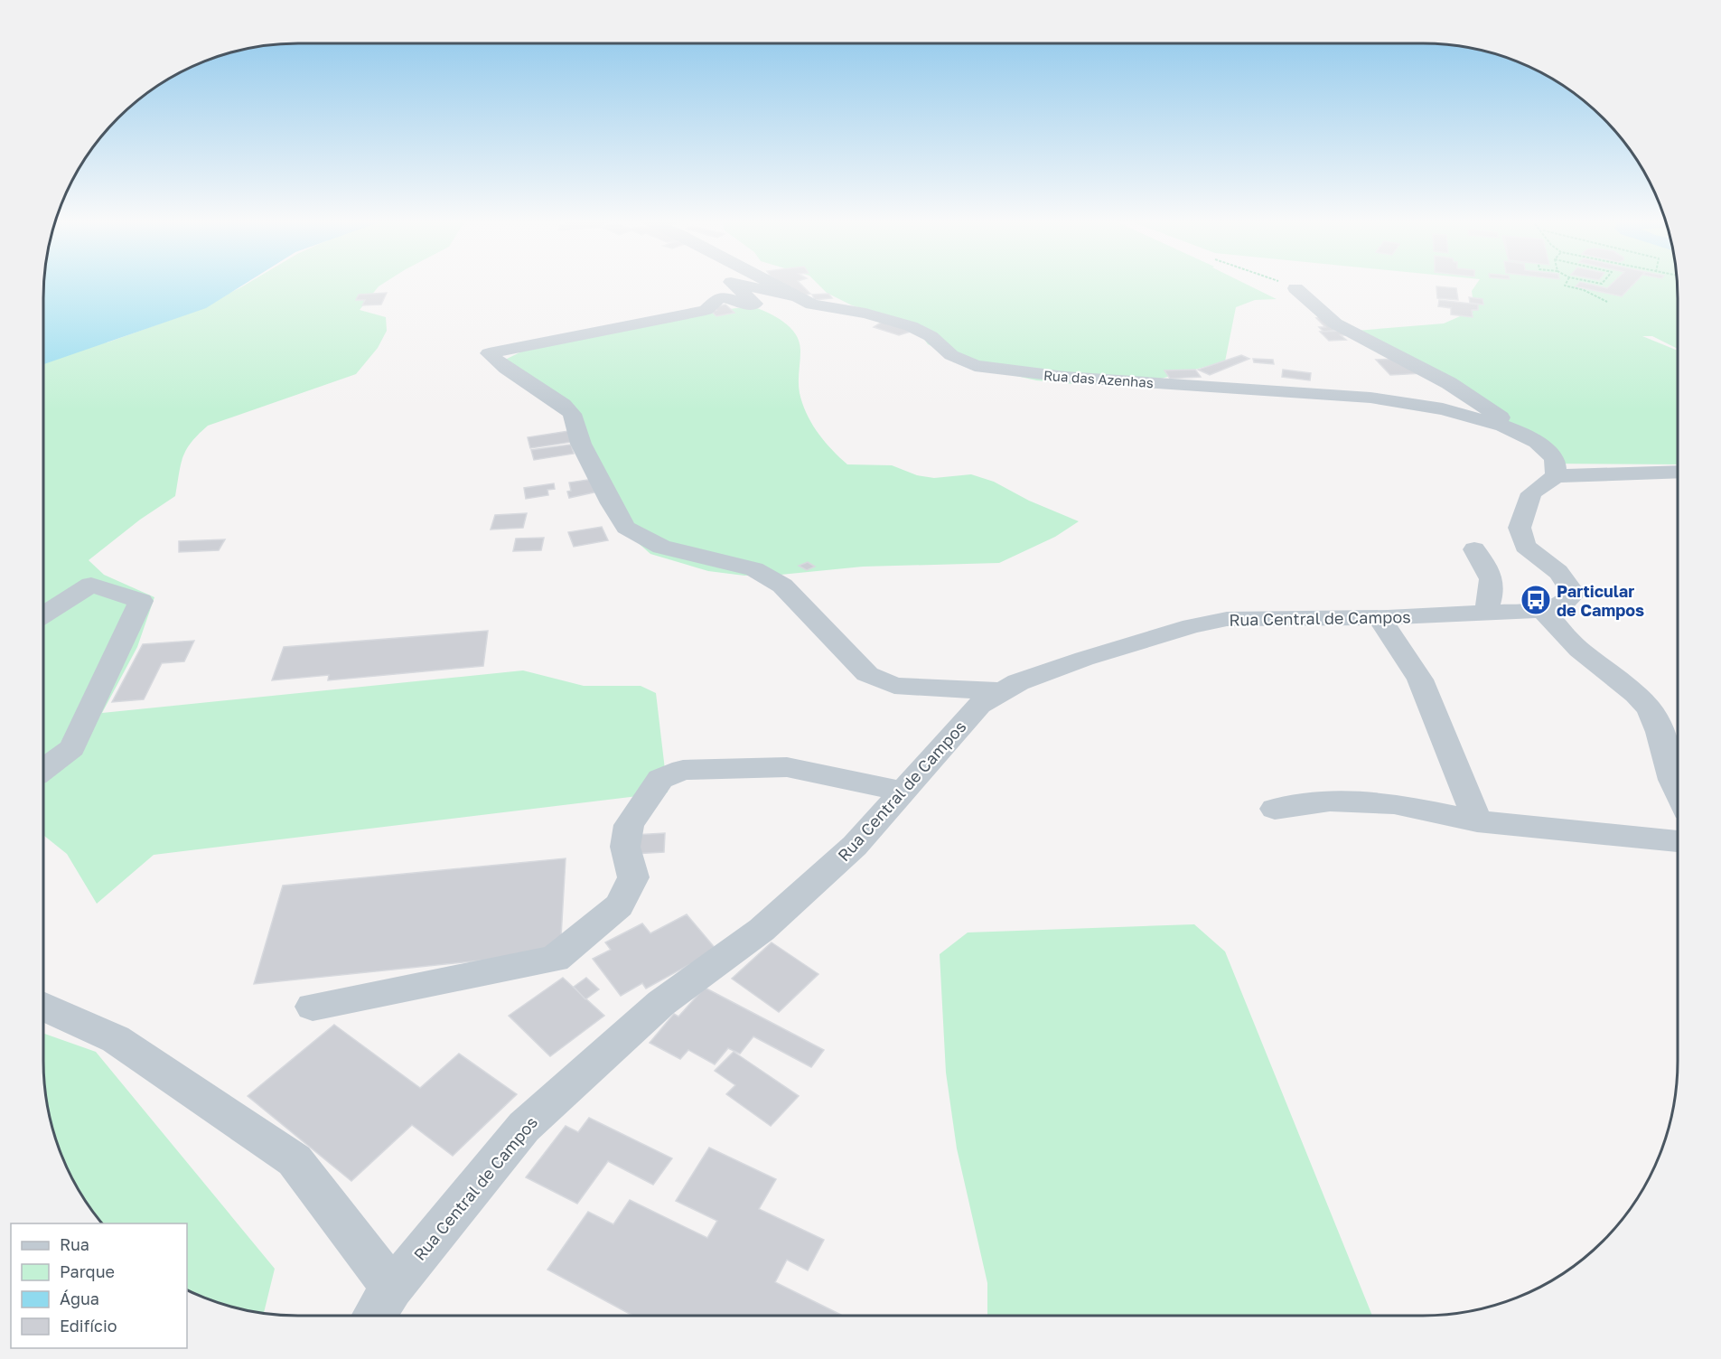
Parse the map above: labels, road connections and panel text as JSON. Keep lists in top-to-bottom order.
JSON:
{
  "streets": {
    "street": ["Rua das Azenhas", "Rua Central de Campos"]
  },
  "crossings": [
    ["Rua das Azenhas", "Rua Central de Campos"]
  ],
  "places": {
    "bus stop": ["Particular de Campos"]
  },
  "legend": [
    "Rua",
    "Parque",
    "Água",
    "Edifício"
  ]
}
